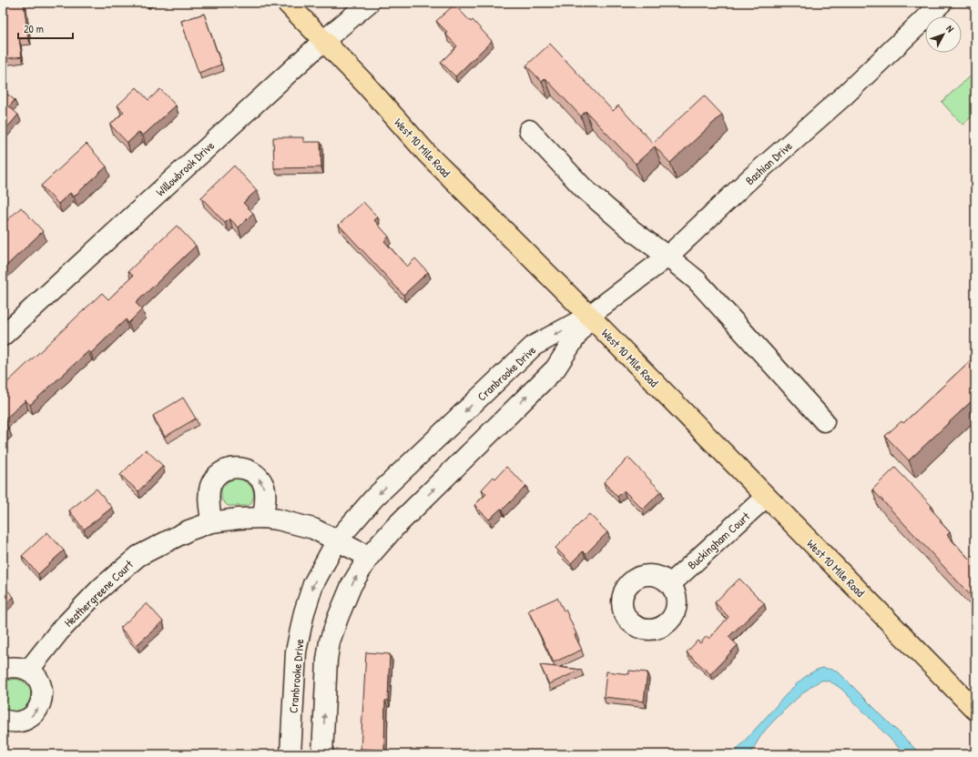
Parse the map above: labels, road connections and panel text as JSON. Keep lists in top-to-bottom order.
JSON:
{
  "streets": {
    "main road": ["West 10 Mile Road"],
    "street": [
      "Bashian Drive",
      "Willowbrook Drive",
      "Cranbrooke Drive",
      "Buckingham Court",
      "Heathergreene Court"
    ]
  },
  "crossings": [
    ["West 10 Mile Road", "Bashian Drive"],
    ["West 10 Mile Road", "Willowbrook Drive"],
    ["West 10 Mile Road", "Cranbrooke Drive"],
    ["West 10 Mile Road", "Buckingham Court"],
    ["Bashian Drive", "Cranbrooke Drive"],
    ["Cranbrooke Drive", "Heathergreene Court"]
  ],
  "scale_bar": "20 m",
  "north": "top right"
}
